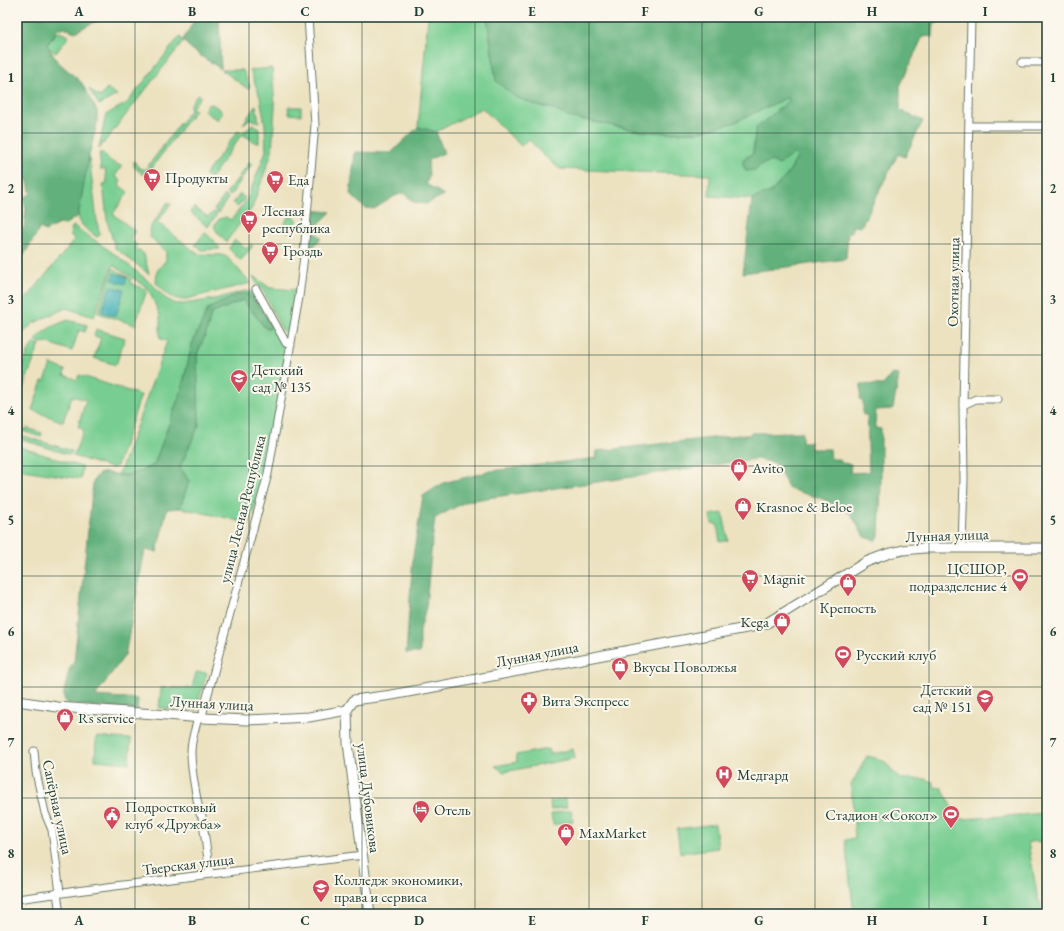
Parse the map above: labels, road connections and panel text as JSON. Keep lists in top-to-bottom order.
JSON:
{
  "streets": {
    "street": [
      "Охотная улица",
      "улица Лесная Республика",
      "Лунная улица",
      "улица Дубовикова",
      "Сапёрная улица",
      "Тверская улица"
    ]
  },
  "crossings": [
    ["Охотная улица", "Лунная улица"],
    ["улица Лесная Республика", "Лунная улица"],
    ["улица Лесная Республика", "Тверская улица"],
    ["Лунная улица", "улица Дубовикова"],
    ["улица Дубовикова", "Тверская улица"],
    ["Сапёрная улица", "Тверская улица"]
  ],
  "places": {
    "supermarket": [
      "Продукты",
      "Еда",
      "Лесная республика",
      "Гроздь",
      "Magnit"
    ],
    "school or university": ["Детский сад № 135", "Детский сад № 151", "Колледж экономики, права и сервиса"],
    "shop": [
      "Avito",
      "Krasnoe & Beloe",
      "Крепость",
      "Kega",
      "Вкусы Поволжья",
      "Rs service",
      "MaxMarket"
    ],
    "sports": ["ЦСШОР, подразделение 4", "Русский клуб", "Стадион «Сокол»"],
    "pharmacy": ["Вита Экспресс"],
    "hospital": ["Медгард"],
    "hotel": ["Отель"],
    "public building": ["Подростковый клуб «Дружба»"]
  },
  "grid": {
    "columns": [
      "A",
      "B",
      "C",
      "D",
      "E",
      "F",
      "G",
      "H",
      "I"
    ],
    "rows": [
      "1",
      "2",
      "3",
      "4",
      "5",
      "6",
      "7",
      "8"
    ]
  }
}
